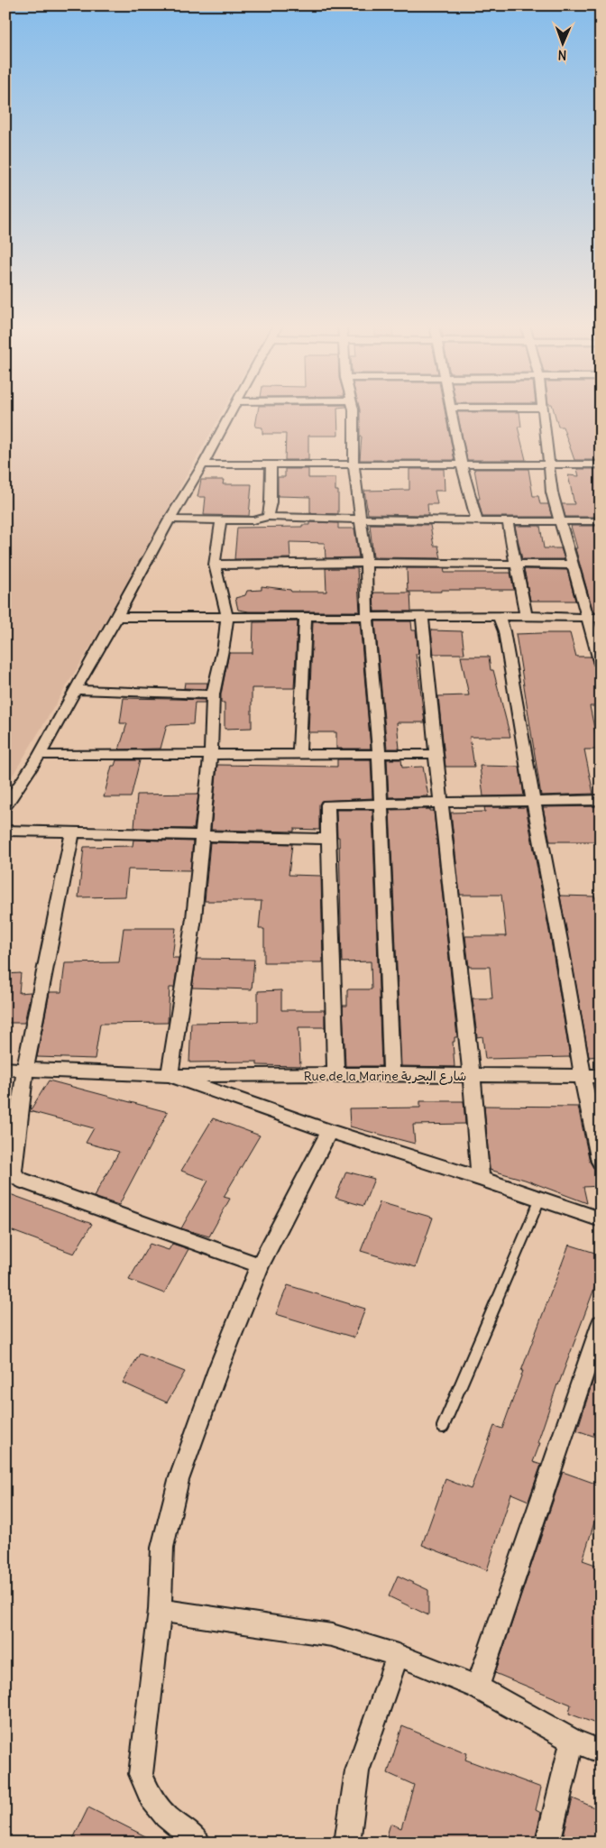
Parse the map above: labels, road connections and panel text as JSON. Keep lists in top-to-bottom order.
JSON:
{
  "streets": {
    "street": ["Rue de la Marine شارع البحرية"]
  },
  "north": "bottom"
}
